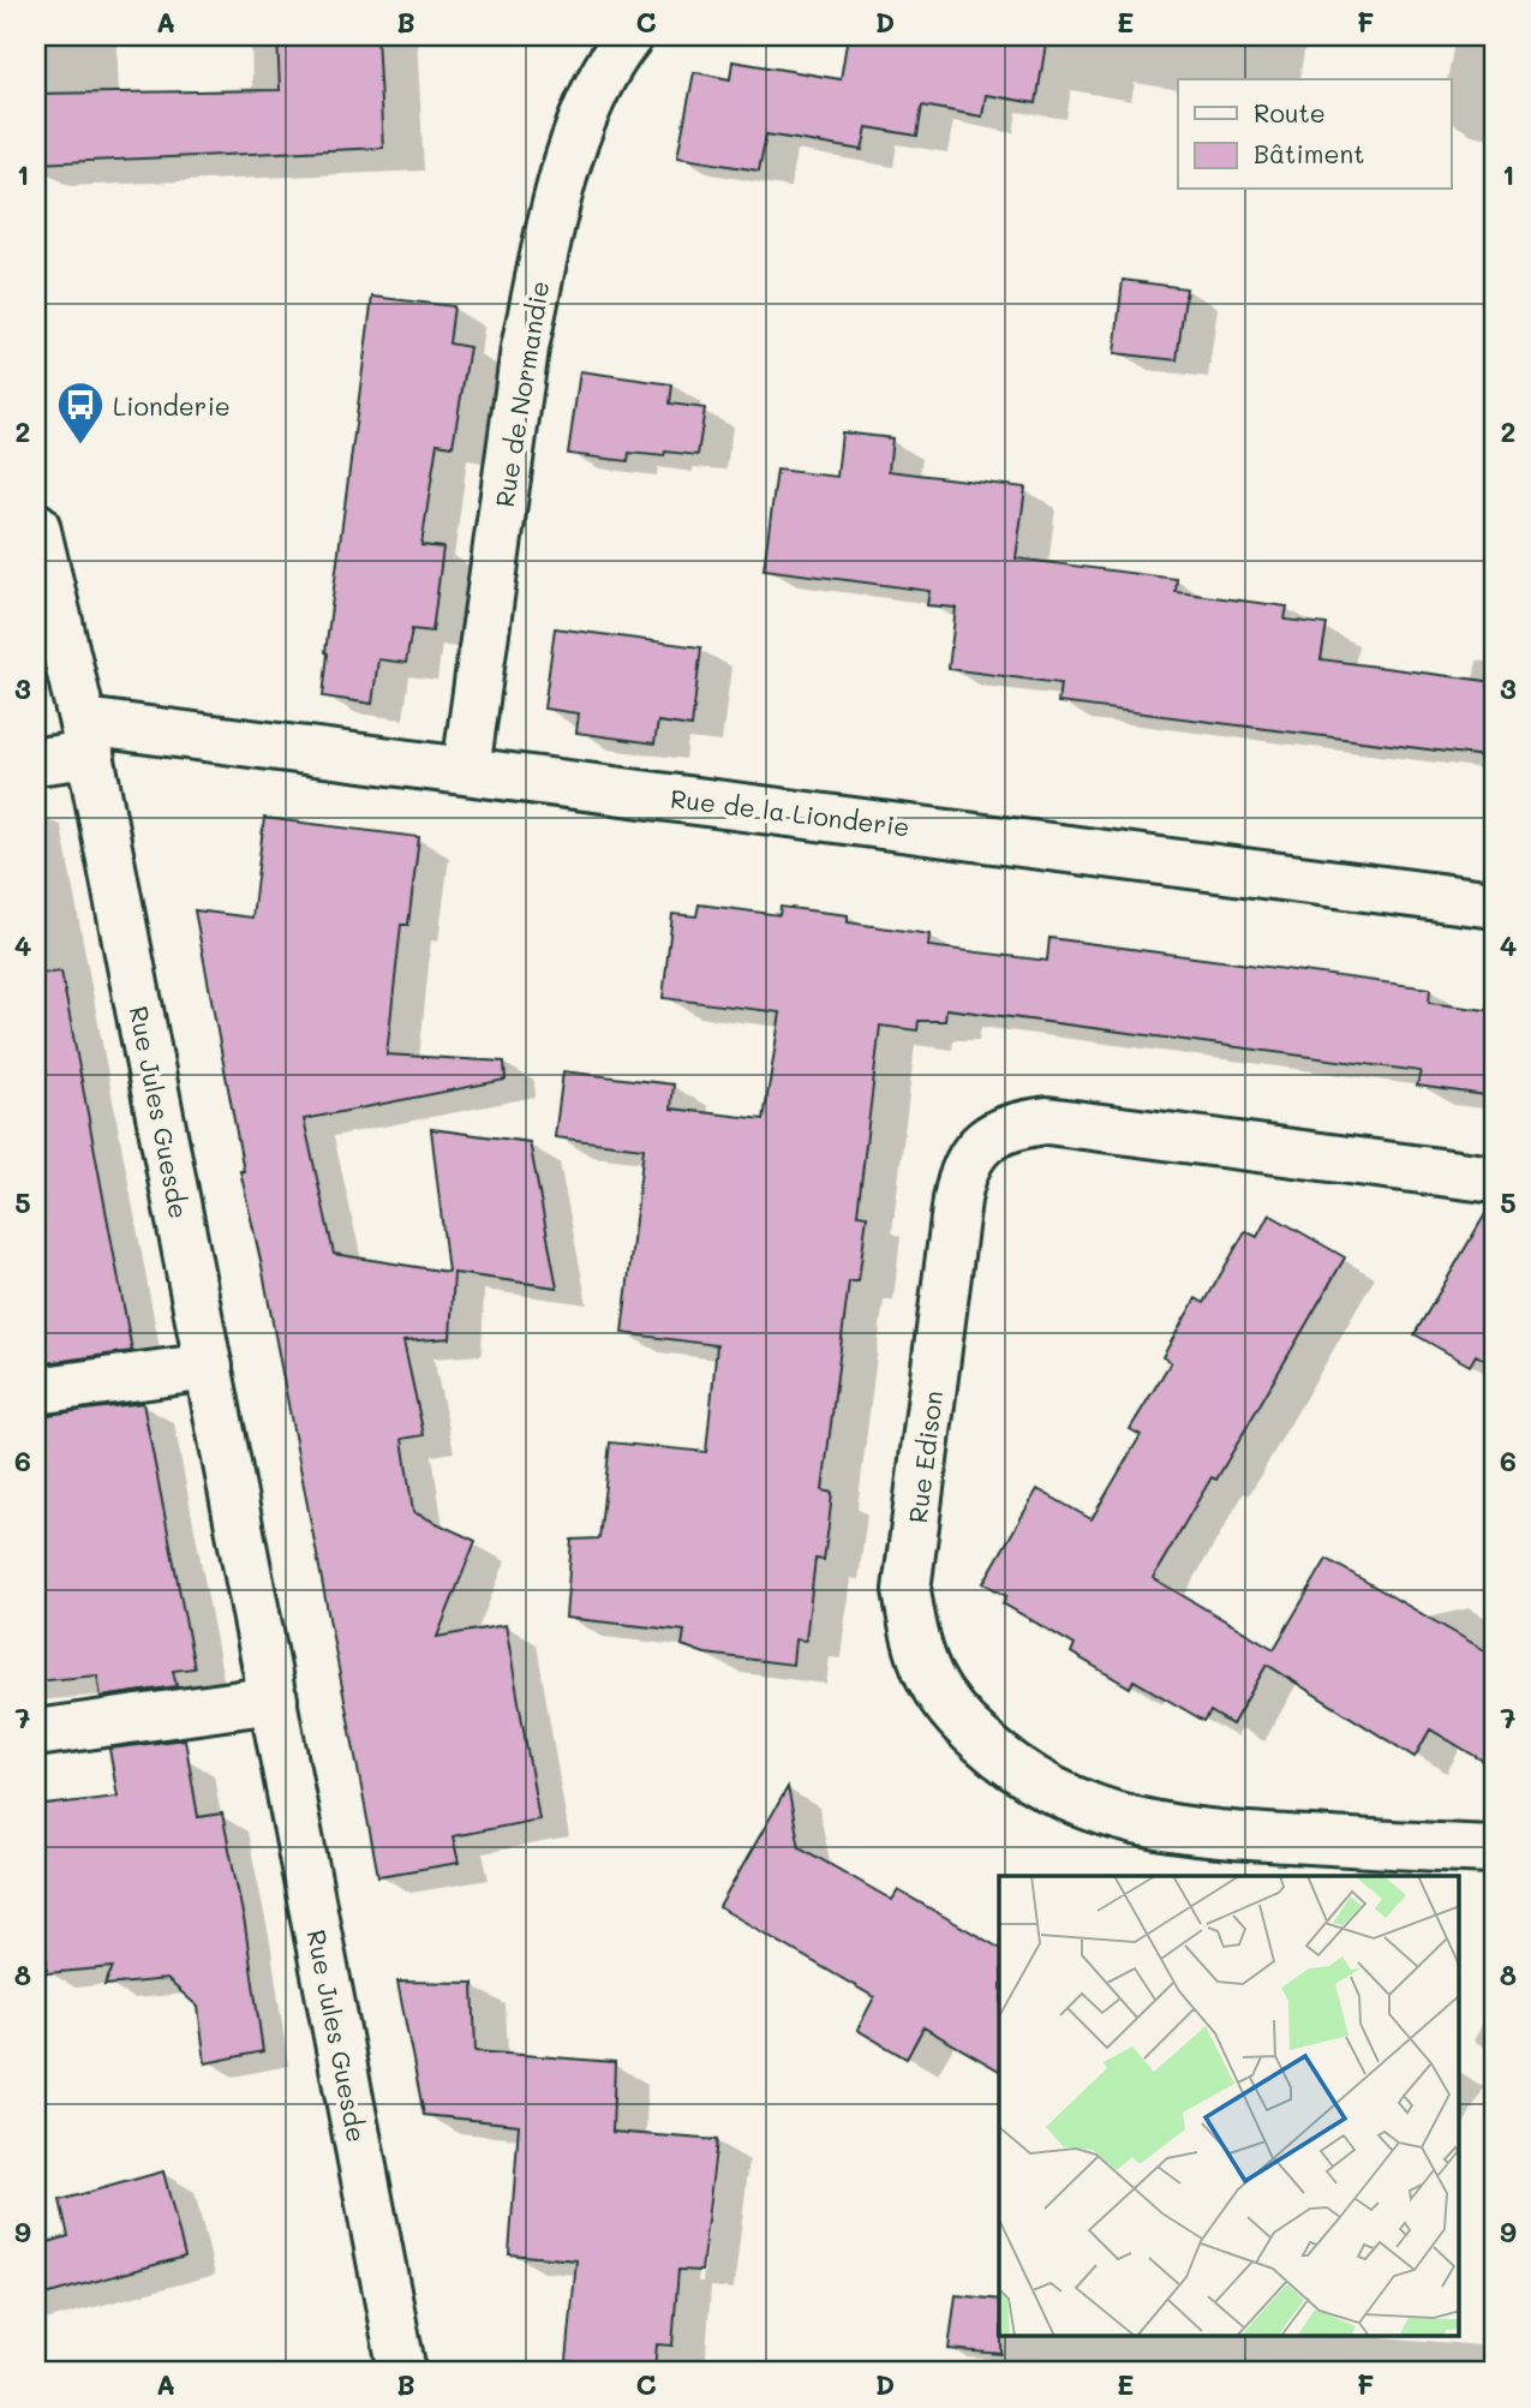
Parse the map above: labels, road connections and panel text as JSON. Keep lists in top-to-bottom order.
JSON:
{
  "streets": {
    "street": [
      "Rue de Normandie",
      "Rue de la Lionderie",
      "Rue Jules Guesde",
      "Rue Edison"
    ]
  },
  "crossings": [
    ["Rue de Normandie", "Rue de la Lionderie"],
    ["Rue de la Lionderie", "Rue Jules Guesde"]
  ],
  "places": {
    "bus stop": ["Lionderie"]
  },
  "legend": ["Route", "Bâtiment"],
  "grid": {
    "columns": [
      "A",
      "B",
      "C",
      "D",
      "E",
      "F"
    ],
    "rows": [
      "1",
      "2",
      "3",
      "4",
      "5",
      "6",
      "7",
      "8",
      "9"
    ]
  }
}
